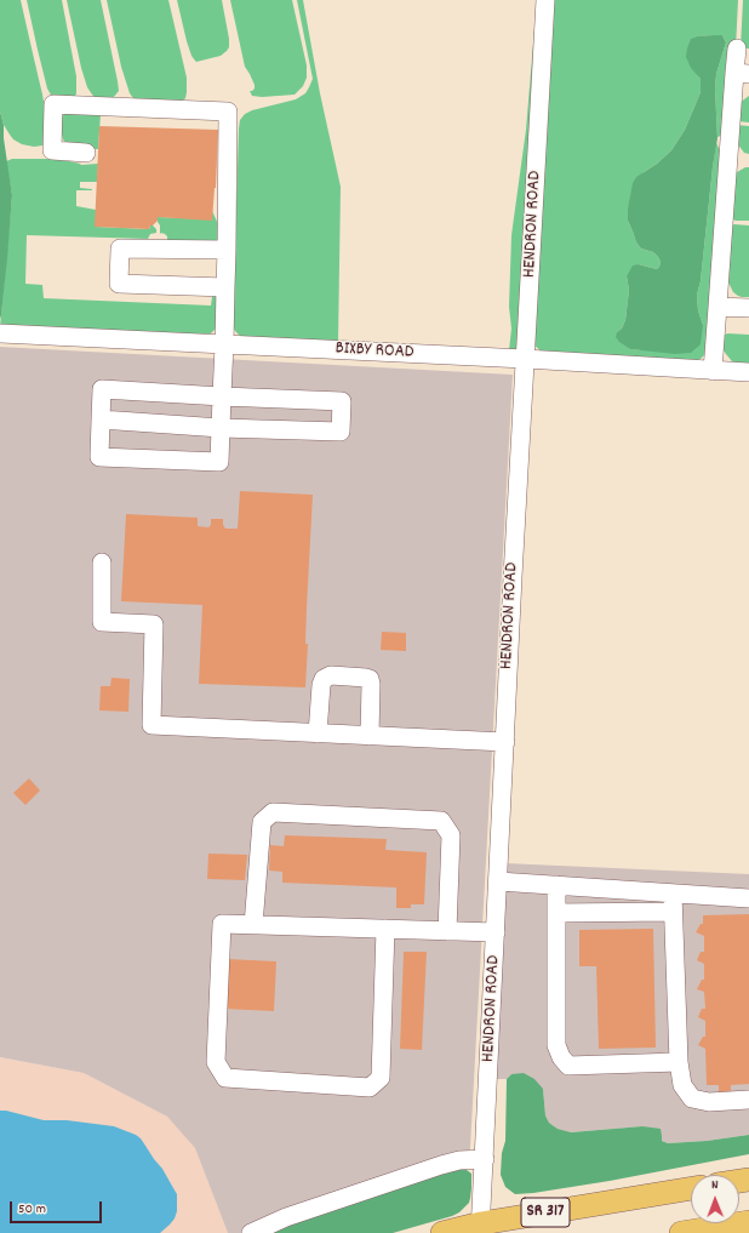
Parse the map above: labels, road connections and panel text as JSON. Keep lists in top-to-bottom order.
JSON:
{
  "streets": {
    "main road": ["SR 317"],
    "street": ["HENDRON ROAD", "BIXBY ROAD"]
  },
  "crossings": [
    ["HENDRON ROAD", "BIXBY ROAD"],
    ["HENDRON ROAD", "SR 317"]
  ],
  "scale_bar": "50 m",
  "north": "top"
}
